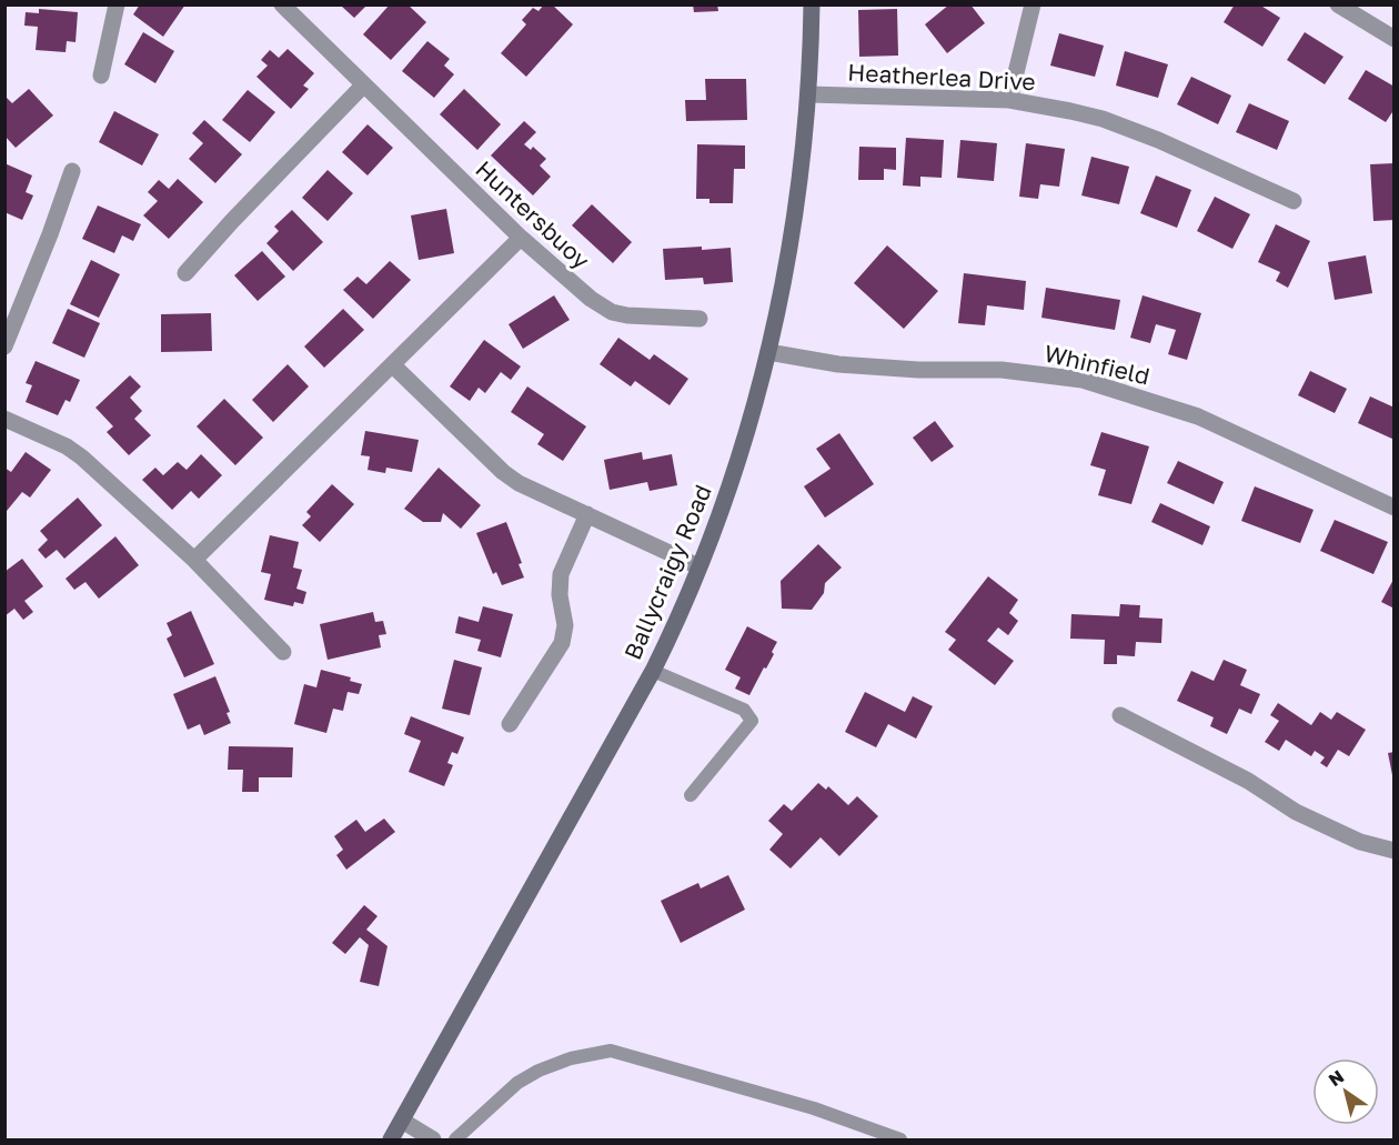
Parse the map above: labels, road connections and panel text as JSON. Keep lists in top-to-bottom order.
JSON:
{
  "streets": {
    "street": [
      "Heatherlea Drive",
      "Huntersbuoy",
      "Whinfield",
      "Ballycraigy Road"
    ]
  },
  "crossings": [
    ["Heatherlea Drive", "Ballycraigy Road"],
    ["Whinfield", "Ballycraigy Road"]
  ],
  "north": "top left"
}
